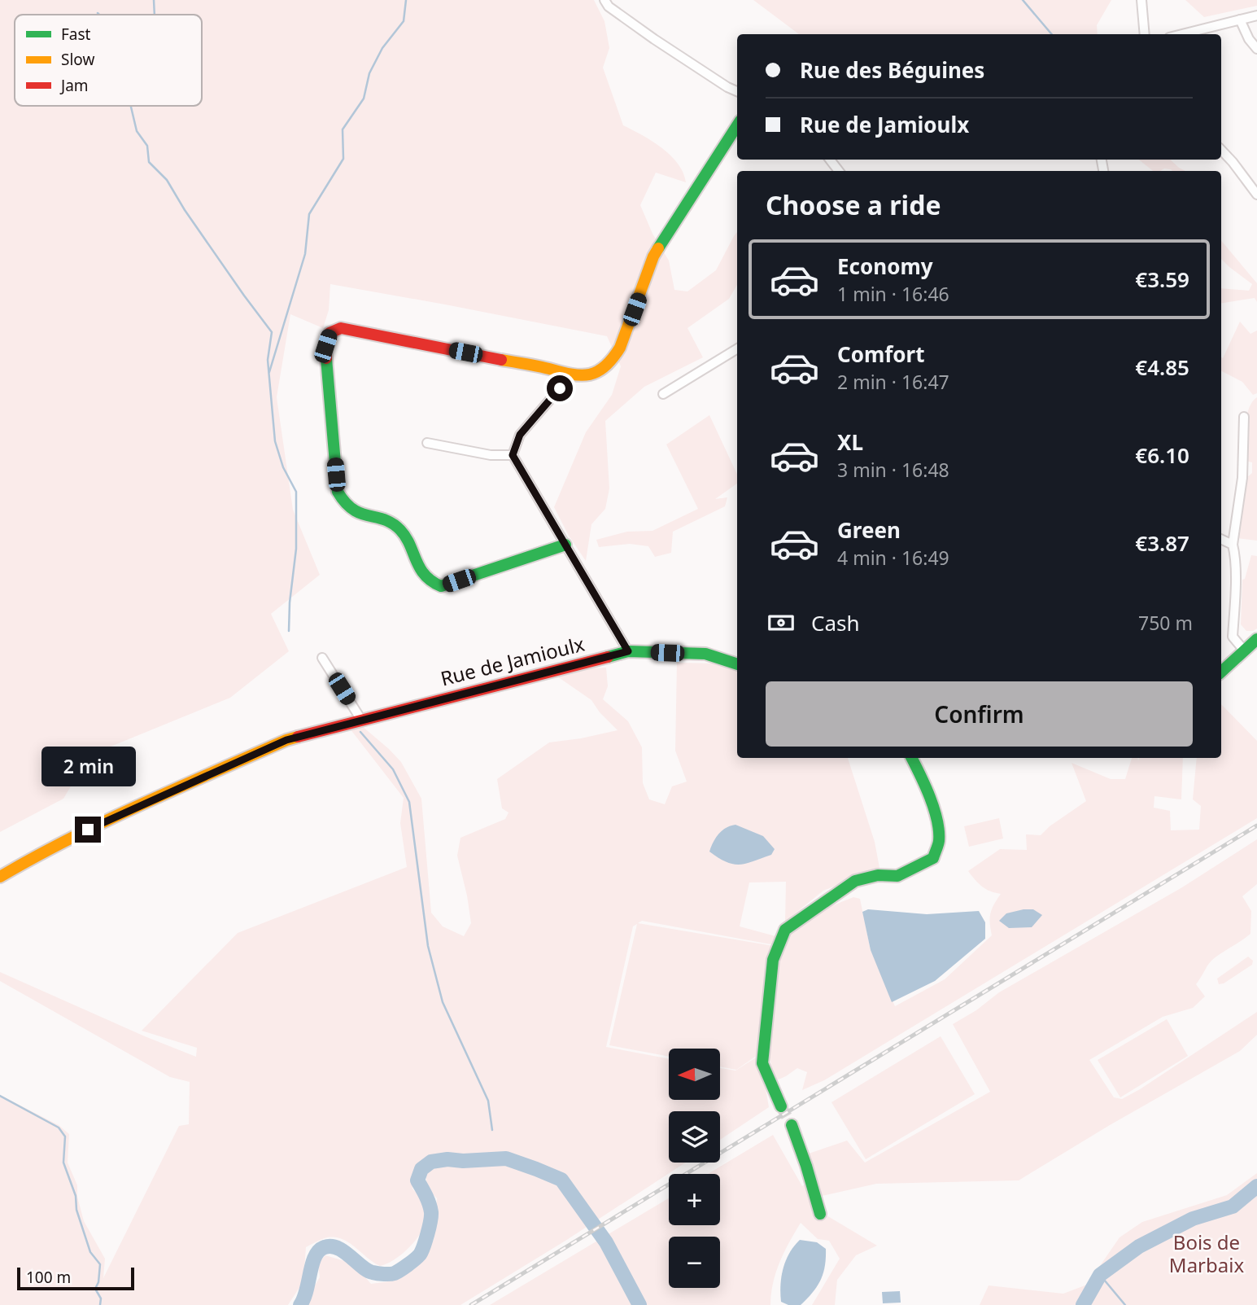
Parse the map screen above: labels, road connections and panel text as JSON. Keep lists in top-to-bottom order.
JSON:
{
  "streets": {
    "street": ["Rue de Jamioulx"]
  },
  "parks": ["Bois de Marbaix"],
  "legend": ["Fast", "Slow", "Jam"],
  "scale_bar": "100 m",
  "north": "left",
  "page": {
    "banner": ["Rue des Béguines", "Rue de Jamioulx"],
    "heading": "Choose a ride",
    "list": [
      {
        "name": "Economy",
        "note": "1 min · 16:46",
        "value": "€3.59"
      },
      {
        "name": "Comfort",
        "note": "2 min · 16:47",
        "value": "€4.85"
      },
      {
        "name": "XL",
        "note": "3 min · 16:48",
        "value": "€6.10"
      },
      {
        "name": "Green",
        "note": "4 min · 16:49",
        "value": "€3.87"
      }
    ],
    "pay": ["Cash", "750 m"],
    "buttons": "Confirm",
    "bubble": "2 min",
    "map_buttons": ["+", "−"],
    "scale": "100 m"
  }
}
